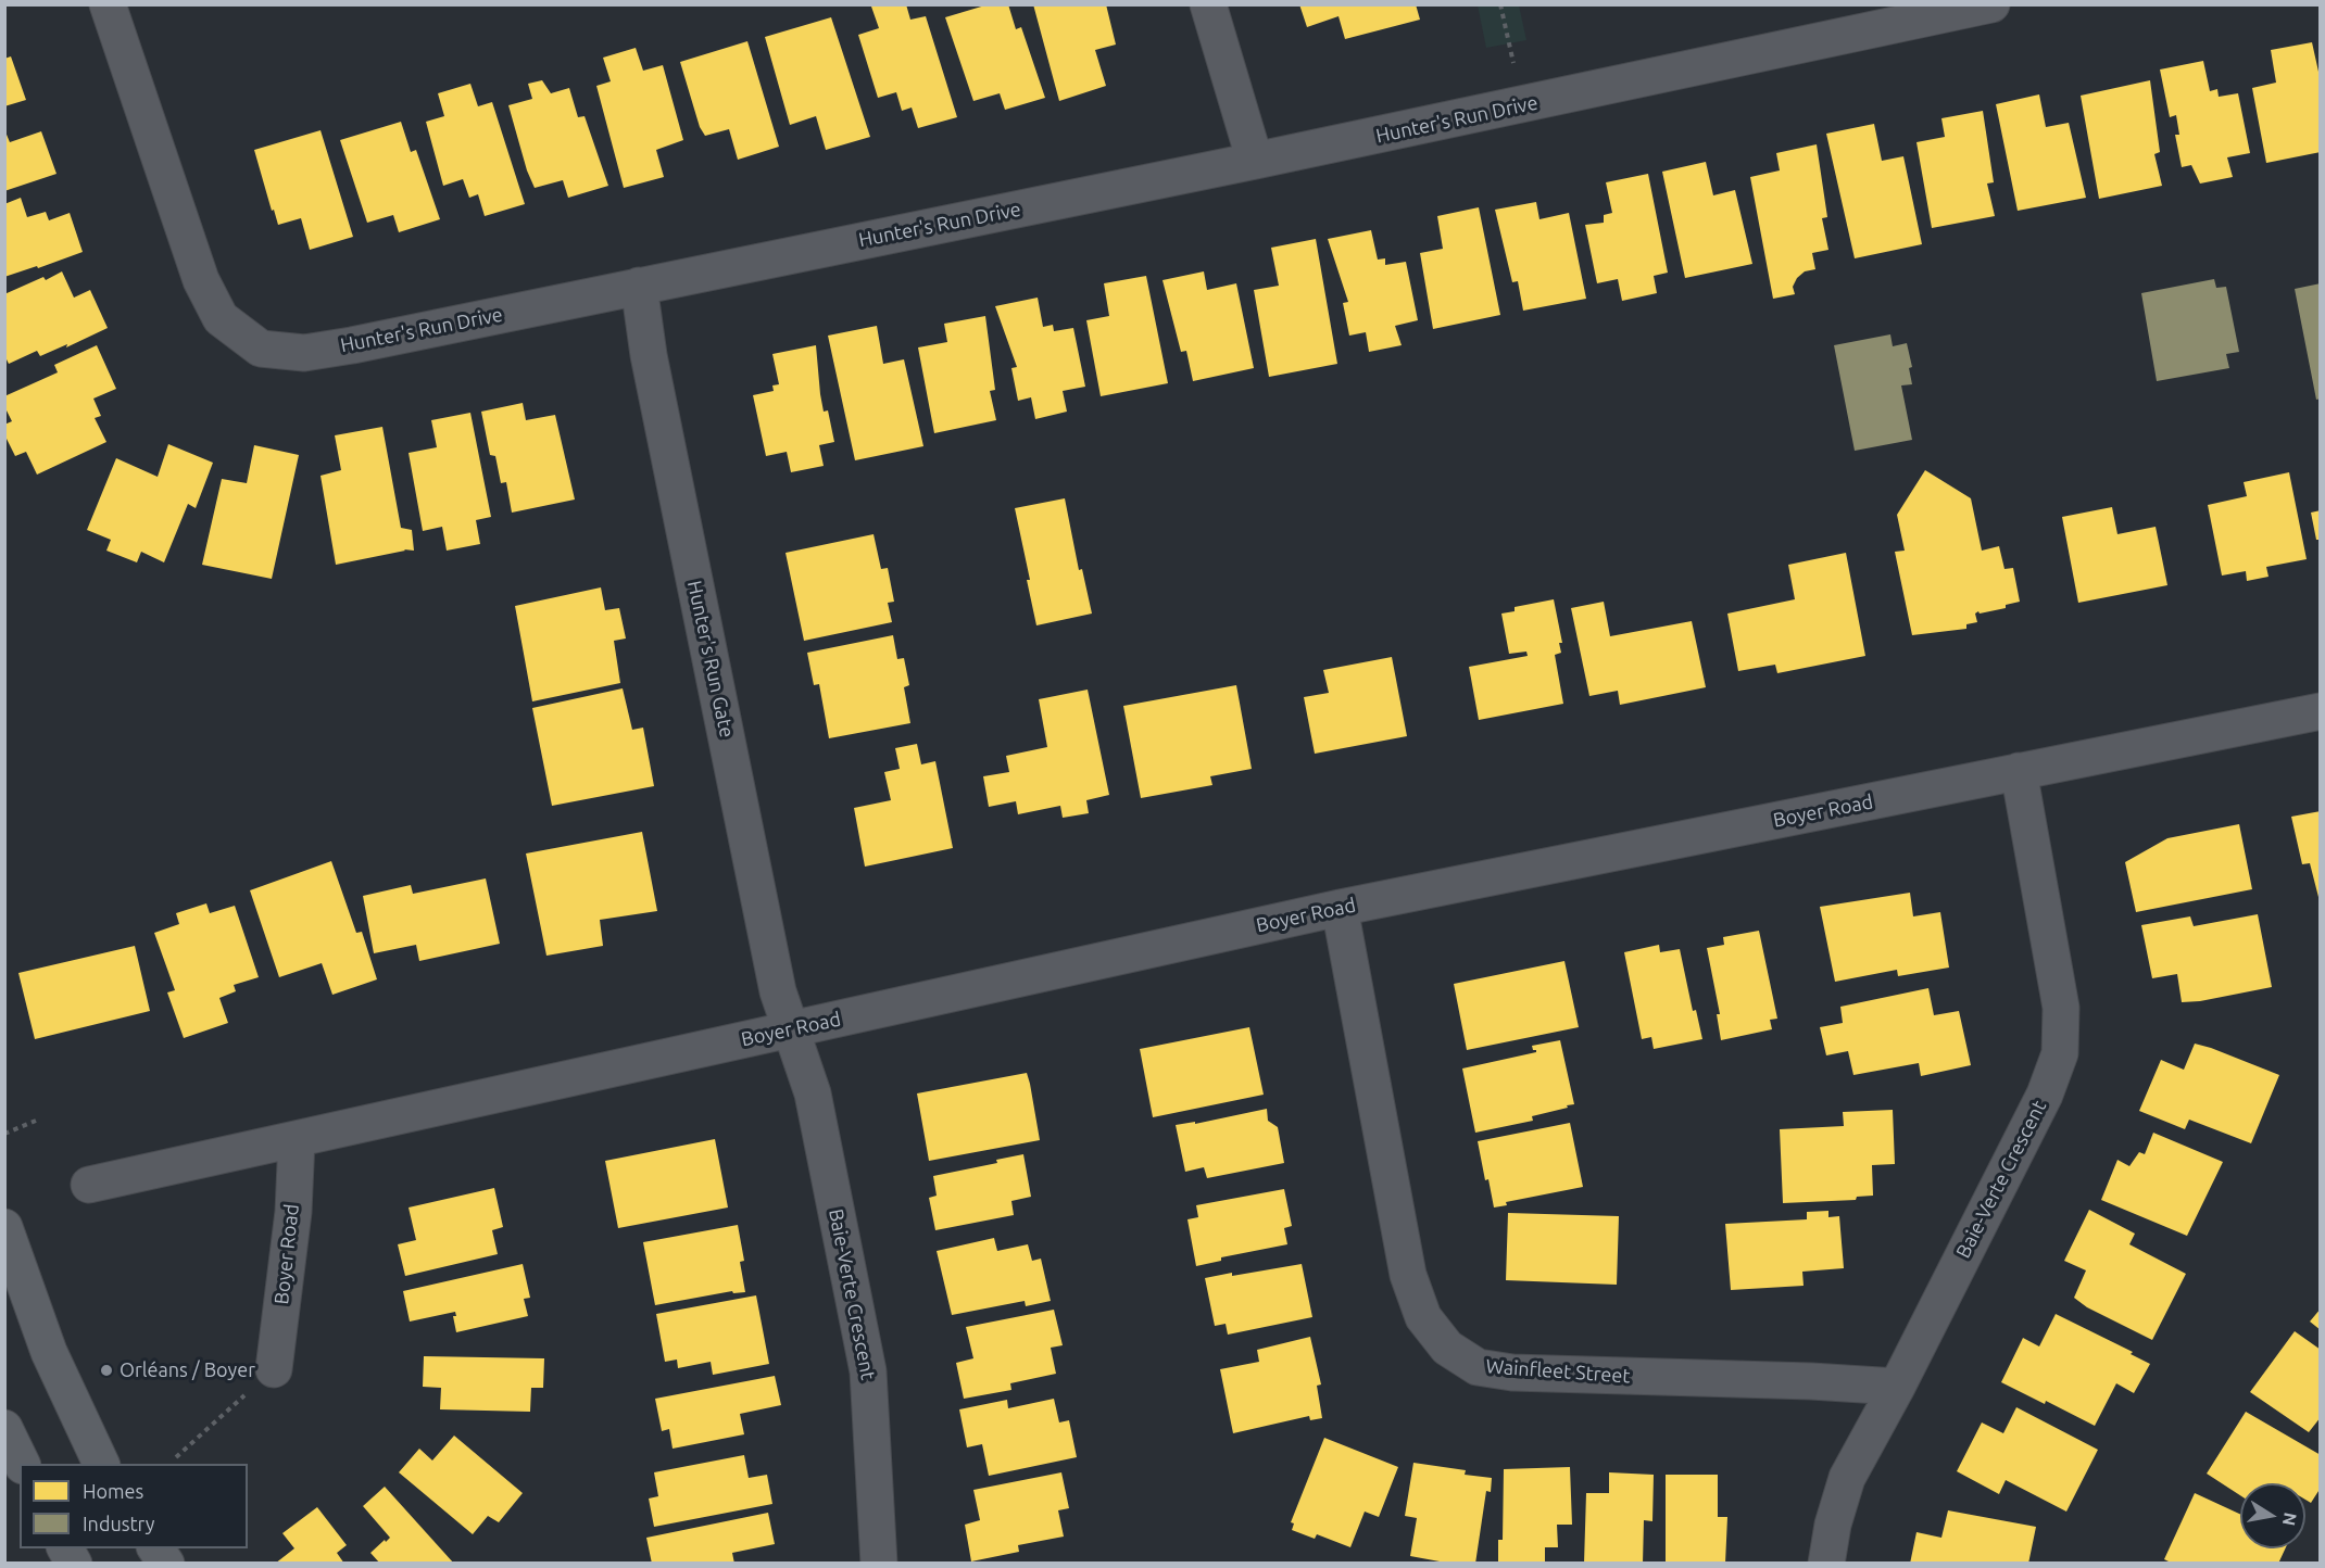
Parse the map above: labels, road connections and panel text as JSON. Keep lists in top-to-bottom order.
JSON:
{
  "streets": {
    "street": [
      "Hunter's Run Drive",
      "Hunter's Run Gate",
      "Boyer Road",
      "Baie-Verte Crescent",
      "Wainfleet Street"
    ]
  },
  "crossings": [
    ["Hunter's Run Drive", "Hunter's Run Gate"],
    ["Hunter's Run Gate", "Boyer Road"],
    ["Hunter's Run Gate", "Baie-Verte Crescent"],
    ["Boyer Road", "Baie-Verte Crescent"],
    ["Boyer Road", "Wainfleet Street"],
    ["Baie-Verte Crescent", "Wainfleet Street"]
  ],
  "places": ["Orléans / Boyer"],
  "legend": ["Homes", "Industry"],
  "north": "right"
}
